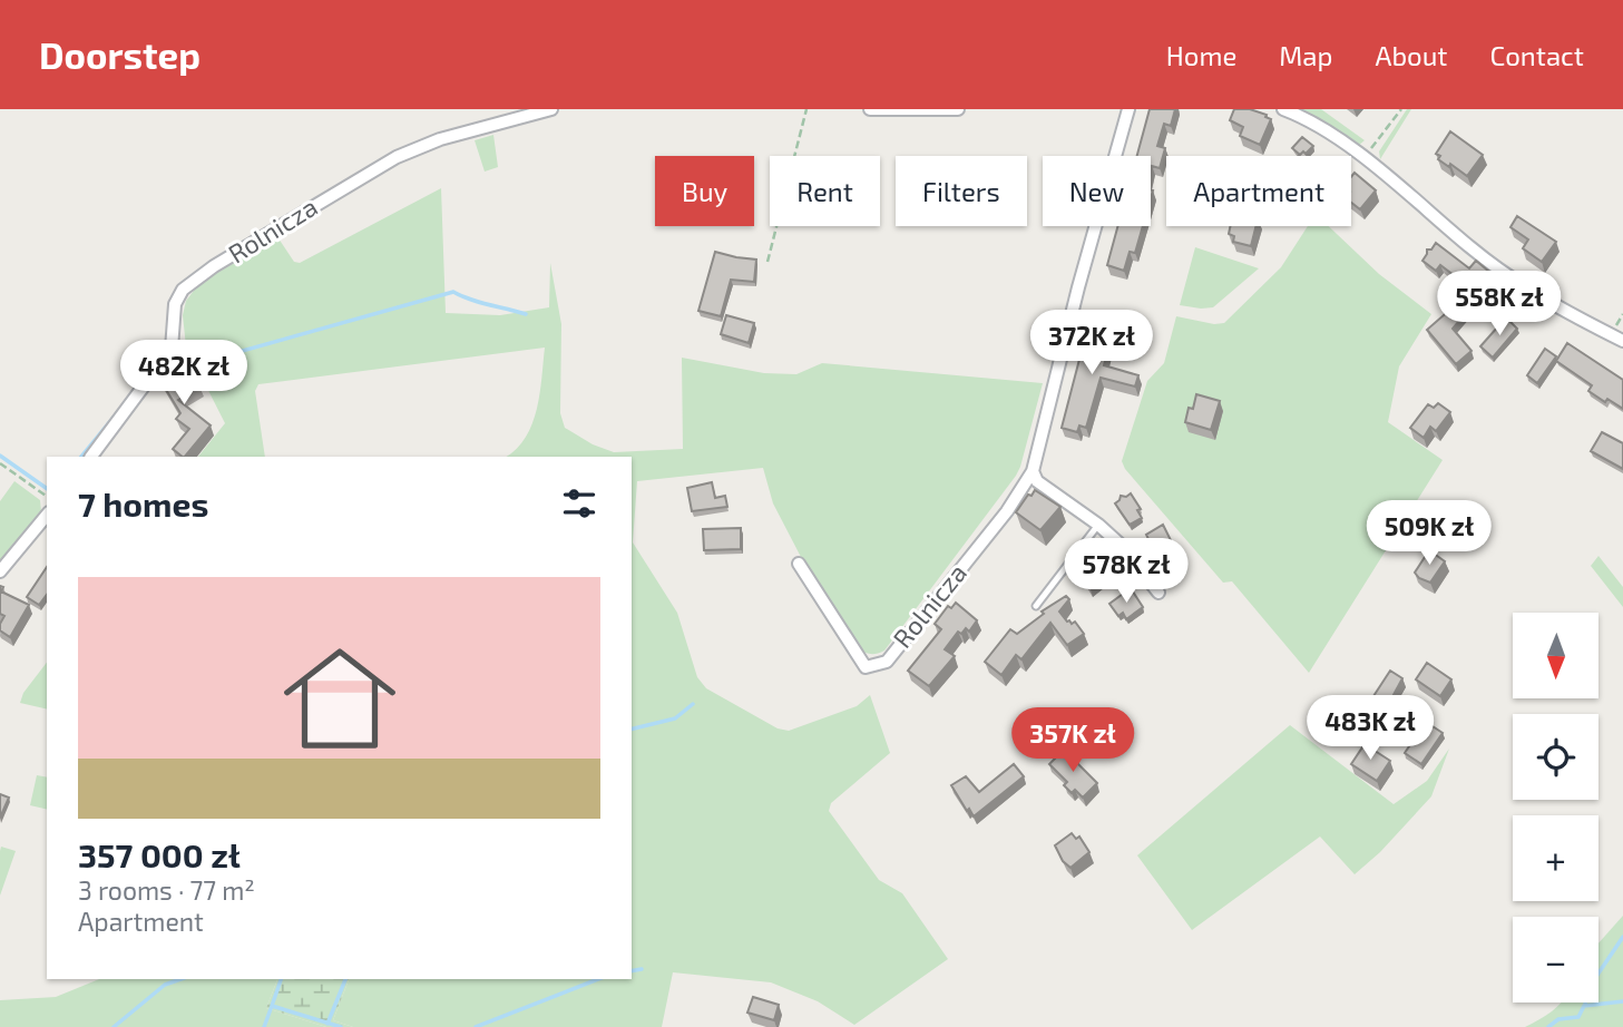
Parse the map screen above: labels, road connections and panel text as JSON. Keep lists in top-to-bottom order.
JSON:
{
  "streets": {
    "street": ["Rolnicza"]
  },
  "north": "bottom",
  "page": {
    "header": "Doorstep",
    "nav": [
      "Home",
      "Map",
      "About",
      "Contact"
    ],
    "chip": [
      "Buy",
      "Rent",
      "Filters",
      "New",
      "Apartment"
    ],
    "price": [
      "558K zł",
      "372K zł",
      "482K zł",
      "509K zł",
      "578K zł",
      "483K zł",
      "357K zł"
    ],
    "heading": "7 homes",
    "list": [
      {
        "name": "357 000 zł",
        "note": "3 rooms · 77 m² · Apartment"
      }
    ],
    "map_buttons": ["+", "−"]
  }
}
